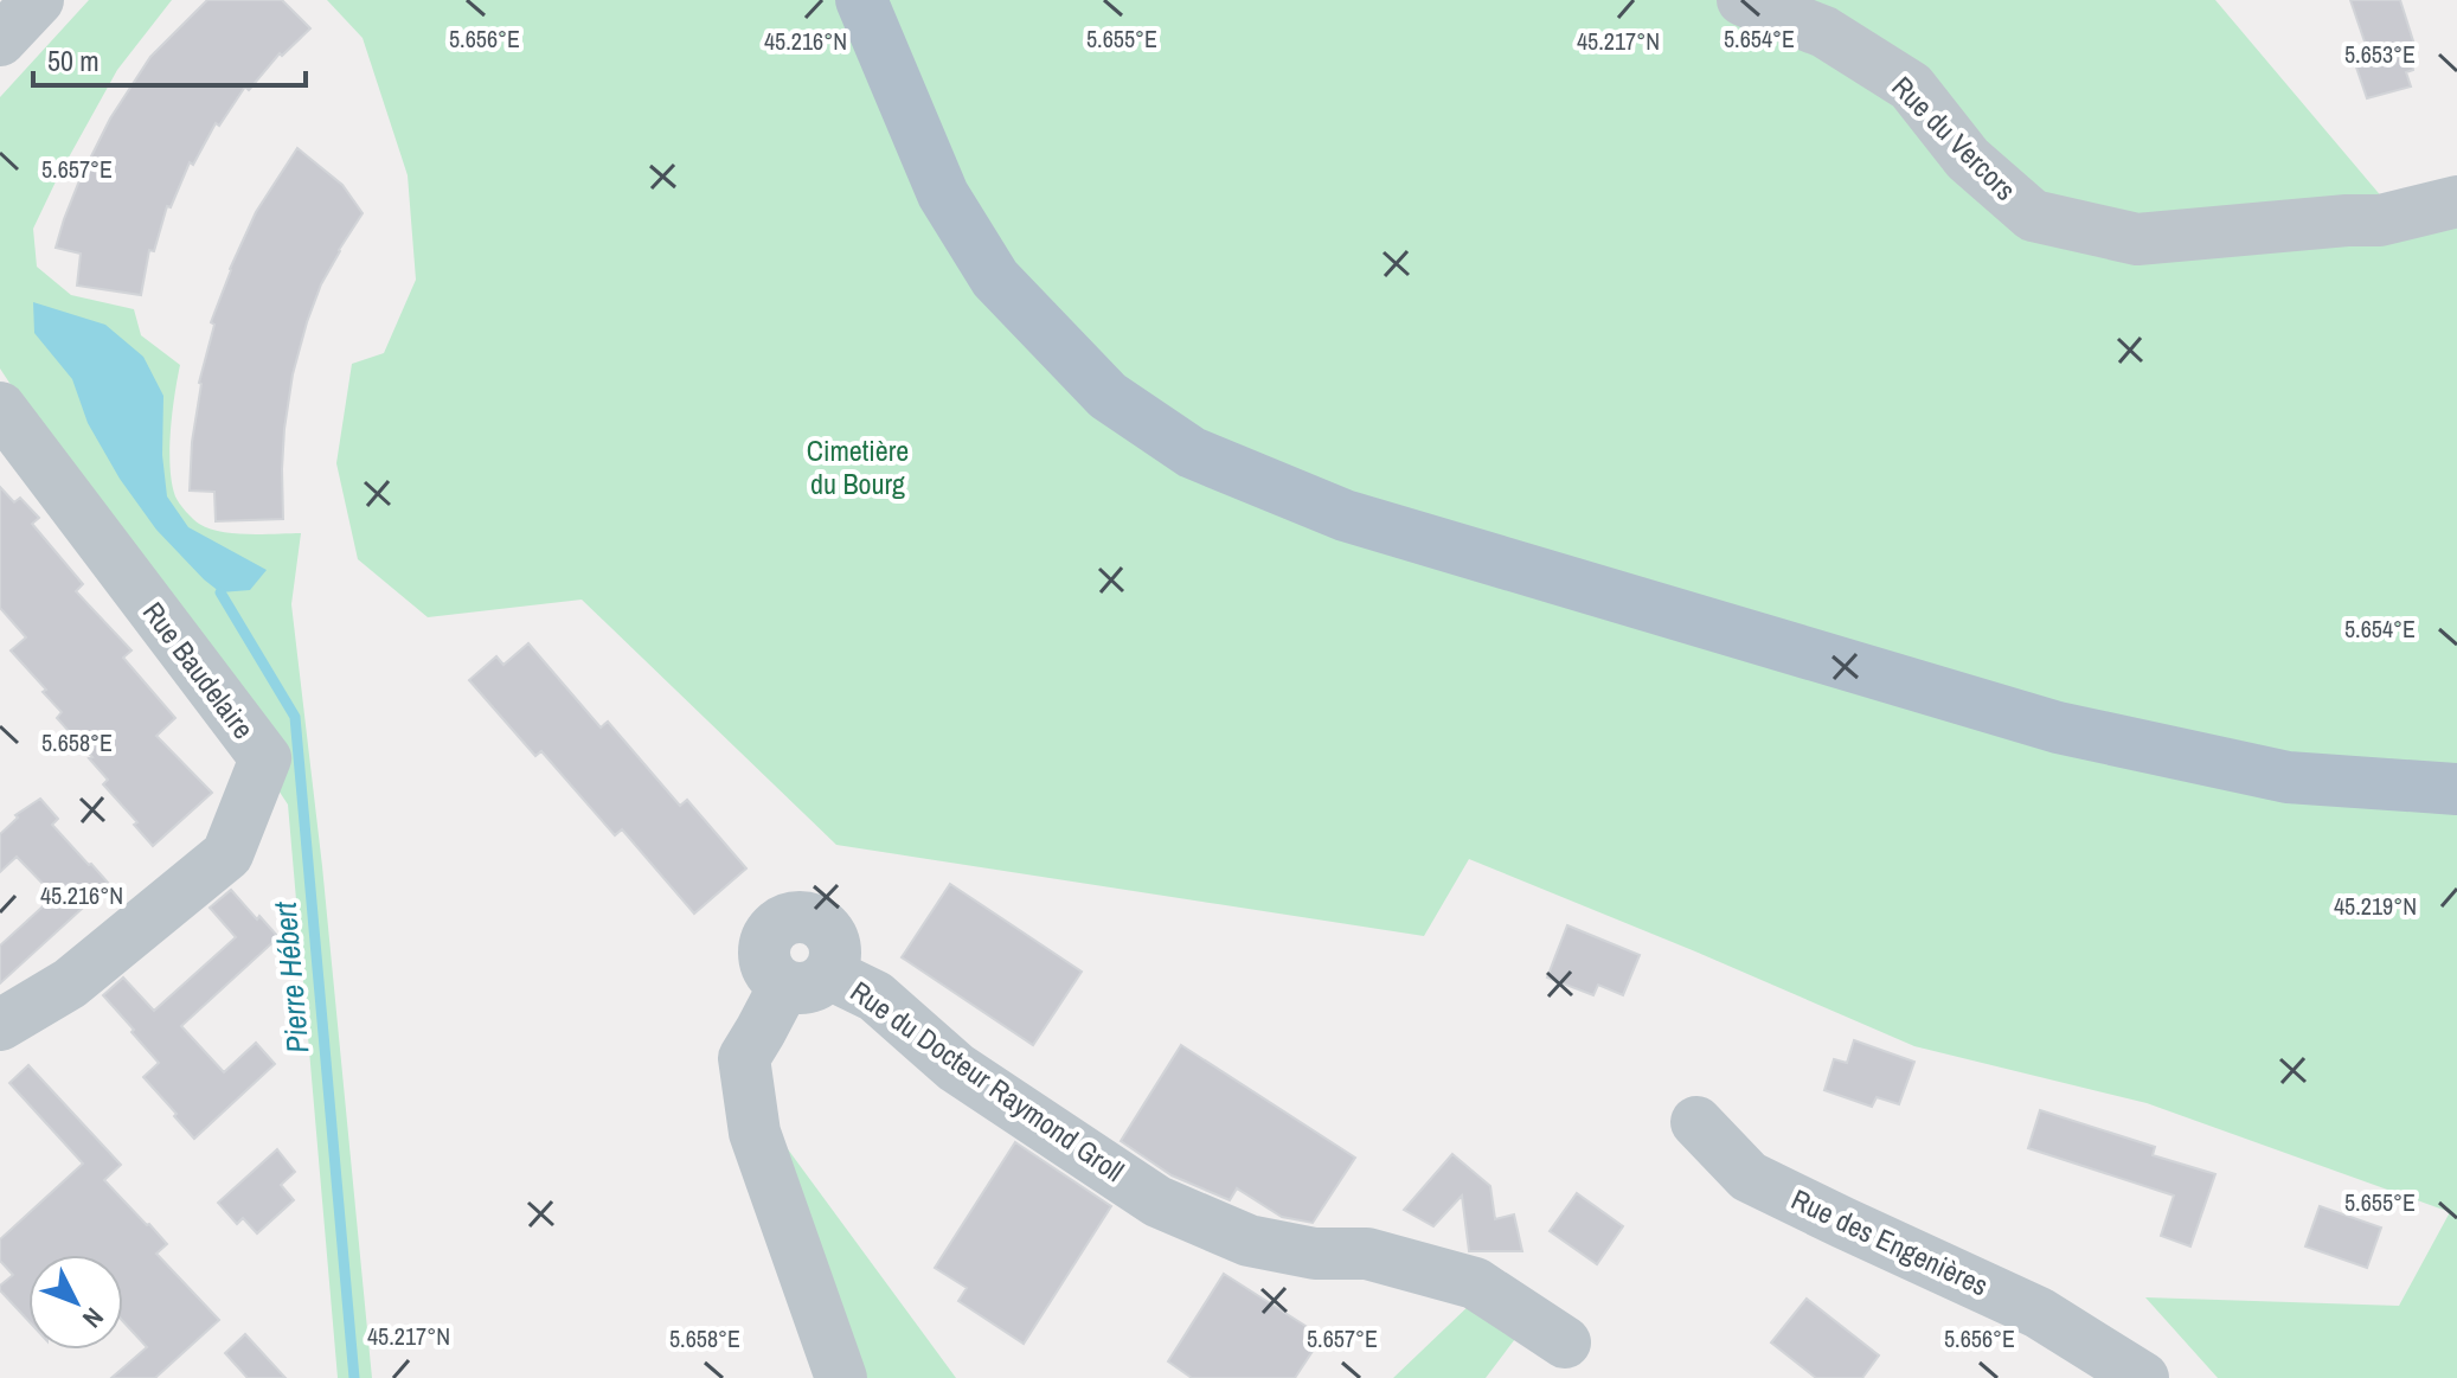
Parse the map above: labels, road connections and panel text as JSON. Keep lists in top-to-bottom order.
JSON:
{
  "streets": {
    "street": [
      "Rue du Vercors",
      "Rue Baudelaire",
      "Rue du Docteur Raymond Groll",
      "Rue des Engenières"
    ]
  },
  "water": ["Pierre Hébert"],
  "parks": ["Cimetière du Bourg"],
  "scale_bar": "50 m",
  "north": "bottom right",
  "coordinates": [
    "5.656°E",
    "5.655°E",
    "5.654°E",
    "45.216°N",
    "45.217°N",
    "5.653°E",
    "5.657°E",
    "5.658°E",
    "45.219°N"
  ]
}
